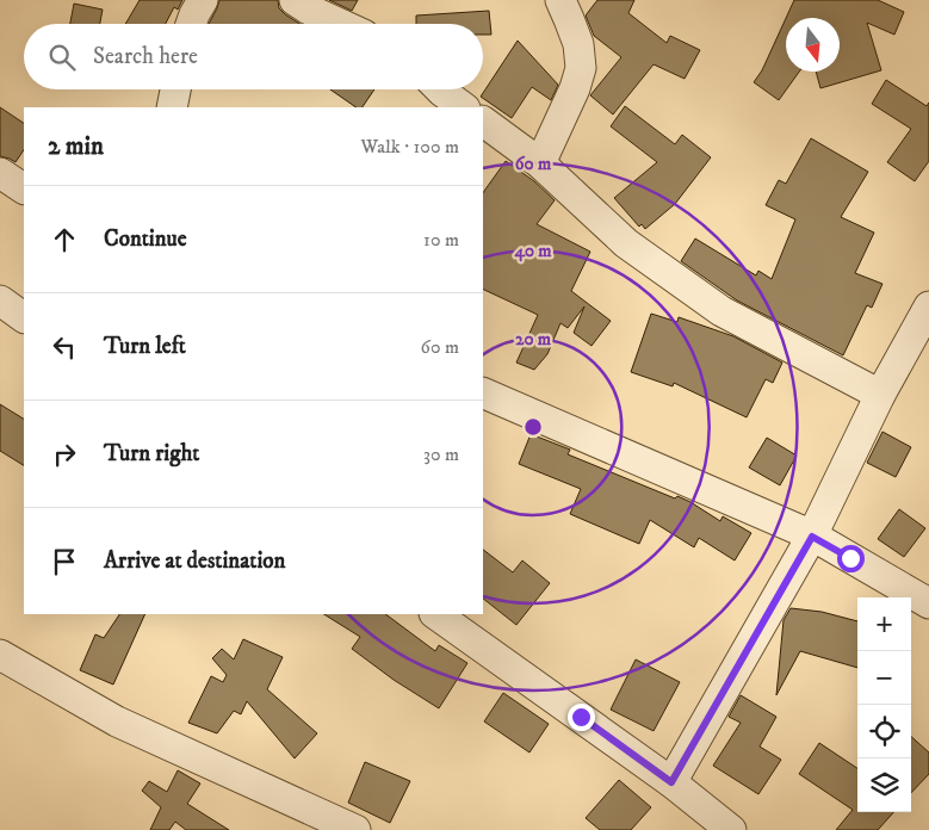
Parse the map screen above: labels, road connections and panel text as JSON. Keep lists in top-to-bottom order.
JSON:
{
  "north": "bottom",
  "page": {
    "search": "Search here",
    "heading": ["2 min", "Walk · 100 m"],
    "list": [
      ["Continue", "10 m"],
      ["Turn left", "60 m"],
      ["Turn right", "30 m"],
      "Arrive at destination"
    ],
    "map_buttons": ["+", "−"]
  },
  "rings": ["60 m", "40 m", "20 m"]
}
